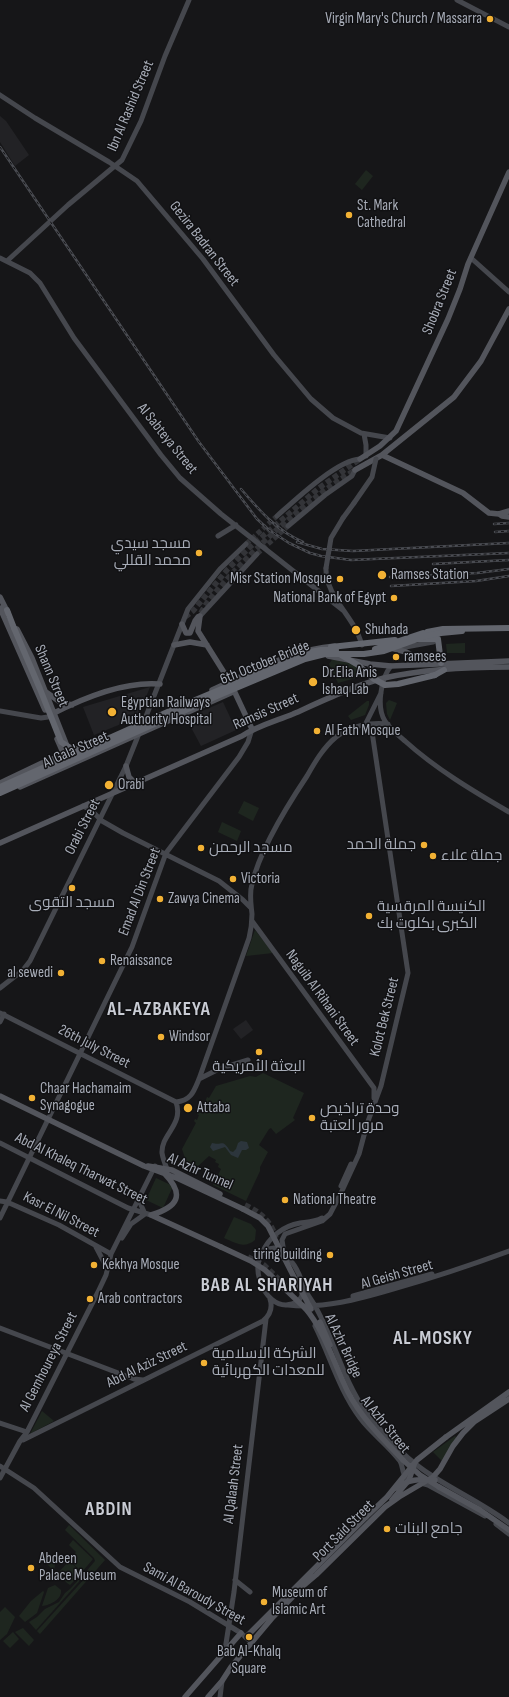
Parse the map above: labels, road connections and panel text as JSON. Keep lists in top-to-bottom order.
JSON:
{
  "streets": {
    "highway": ["6th October Bridge"],
    "main road": [
      "Shobra Street",
      "Shann Street",
      "Ramsis Street",
      "Al Gala' Street",
      "Al Azhr Tunnel",
      "Al Azhr Bridge",
      "Port Said Street"
    ],
    "street": [
      "Ibn Al Rashid Street",
      "Gezira Badran Street",
      "Al Sabteya Street",
      "Orabi Street",
      "Emad Al Din Street",
      "Naguib Al Rihani Street",
      "Kolot Bek Street",
      "26th July Street",
      "Abd Al Khaleq Tharwat Street",
      "Kasr El Nil Street",
      "Al Geish Street",
      "Al Gemhoureya Street",
      "Abd Al Aziz Street",
      "Al Azhr Street",
      "Al Qalaah Street",
      "Sami Al Baroudy Street"
    ]
  },
  "crossings": [
    ["Ibn Al Rashid Street", "Gezira Badran Street"],
    ["Ibn Al Rashid Street", "Al Sabteya Street"],
    ["Gezira Badran Street", "Shobra Street"],
    ["6th October Bridge", "Al Gala' Street"],
    ["Shann Street", "Al Gala' Street"],
    ["Ramsis Street", "Orabi Street"],
    ["Ramsis Street", "Emad Al Din Street"],
    ["Al Gala' Street", "Orabi Street"],
    ["Emad Al Din Street", "26th July Street"],
    ["Emad Al Din Street", "Abd Al Khaleq Tharwat Street"],
    ["Emad Al Din Street", "Al Azhr Tunnel"],
    ["Emad Al Din Street", "Kasr El Nil Street"],
    ["Naguib Al Rihani Street", "Kolot Bek Street"],
    ["Kolot Bek Street", "Al Geish Street"],
    ["Kolot Bek Street", "Al Azhr Street"],
    ["Abd Al Khaleq Tharwat Street", "Al Azhr Tunnel"],
    ["Abd Al Khaleq Tharwat Street", "Al Azhr Bridge"],
    ["Abd Al Khaleq Tharwat Street", "Al Gemhoureya Street"],
    ["Al Azhr Tunnel", "Al Azhr Bridge"],
    ["Al Azhr Tunnel", "Al Gemhoureya Street"],
    ["Kasr El Nil Street", "Al Gemhoureya Street"],
    ["Al Geish Street", "Al Azhr Street"],
    ["Al Azhr Bridge", "Al Gemhoureya Street"],
    ["Al Gemhoureya Street", "Abd Al Aziz Street"],
    ["Al Gemhoureya Street", "Sami Al Baroudy Street"],
    ["Abd Al Aziz Street", "Al Qalaah Street"],
    ["Al Azhr Street", "Port Said Street"],
    ["Al Qalaah Street", "Sami Al Baroudy Street"],
    ["Port Said Street", "Sami Al Baroudy Street"]
  ],
  "districts": [
    "AL-AZBAKEYA",
    "BAB AL SHARIYAH",
    "AL-MOSKY",
    "ABDIN"
  ],
  "places": [
    "Virgin Mary's Church / Massarra",
    "St. Mark Cathedral",
    "مسجد سيدي محمد القللي",
    "Ramses Station",
    "Misr Station Mosque",
    "National Bank of Egypt",
    "Shuhada",
    "ramsees",
    "Dr.Elia Anis Ishaq Lab",
    "Egyptian Railways Authority Hospital",
    "Al Fath Mosque",
    "Orabi",
    "جملة الحمد",
    "مسجد الرحمن",
    "جملة علاء",
    "Victoria",
    "مسجد التقوى",
    "Zawya Cinema",
    "الكنيسة المرقسية الكبرى بكلوت بك",
    "Renaissance",
    "al sewedi",
    "Windsor",
    "البعثة الأمريكية",
    "Chaar Hachamaim Synagogue",
    "Attaba",
    "وحدة تراخيص مرور العتبة",
    "National Theatre",
    "tiring building",
    "Kekhya Mosque",
    "Arab contractors",
    "الشركة الاسلامية للمعدات الكهربائية",
    "جامع البنات",
    "Abdeen Palace Museum",
    "Museum of Islamic Art",
    "Bab Al-Khalq Square"
  ]
}
